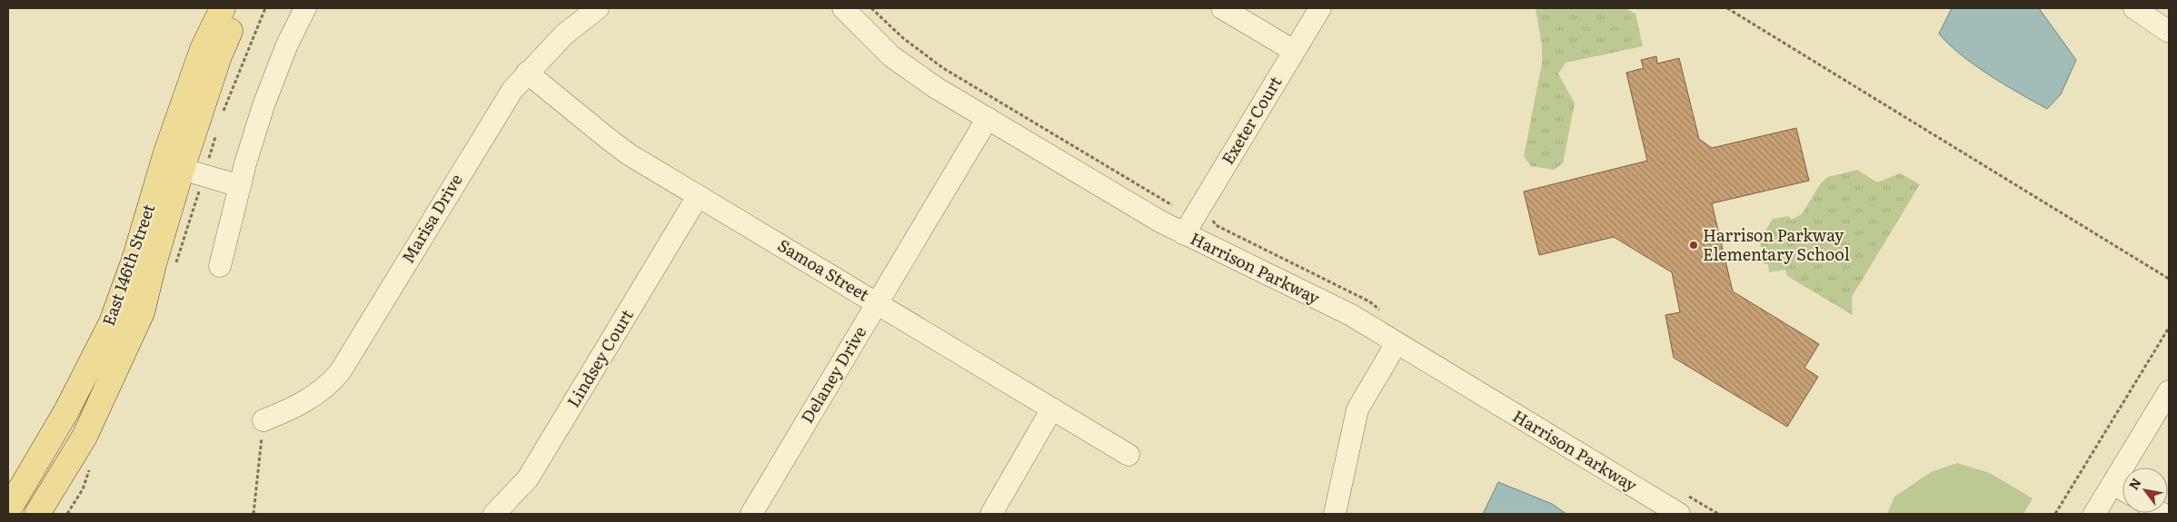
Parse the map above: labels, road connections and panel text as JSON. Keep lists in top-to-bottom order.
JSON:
{
  "streets": {
    "main road": ["East 146th Street"],
    "street": [
      "Exeter Court",
      "Marisa Drive",
      "Harrison Parkway",
      "Samoa Street",
      "Lindsey Court",
      "Delaney Drive"
    ]
  },
  "crossings": [
    ["Exeter Court", "Harrison Parkway"],
    ["Marisa Drive", "Samoa Street"],
    ["Harrison Parkway", "Delaney Drive"],
    ["Samoa Street", "Lindsey Court"],
    ["Samoa Street", "Delaney Drive"]
  ],
  "places": ["Harrison Parkway Elementary School"],
  "north": "top left"
}
